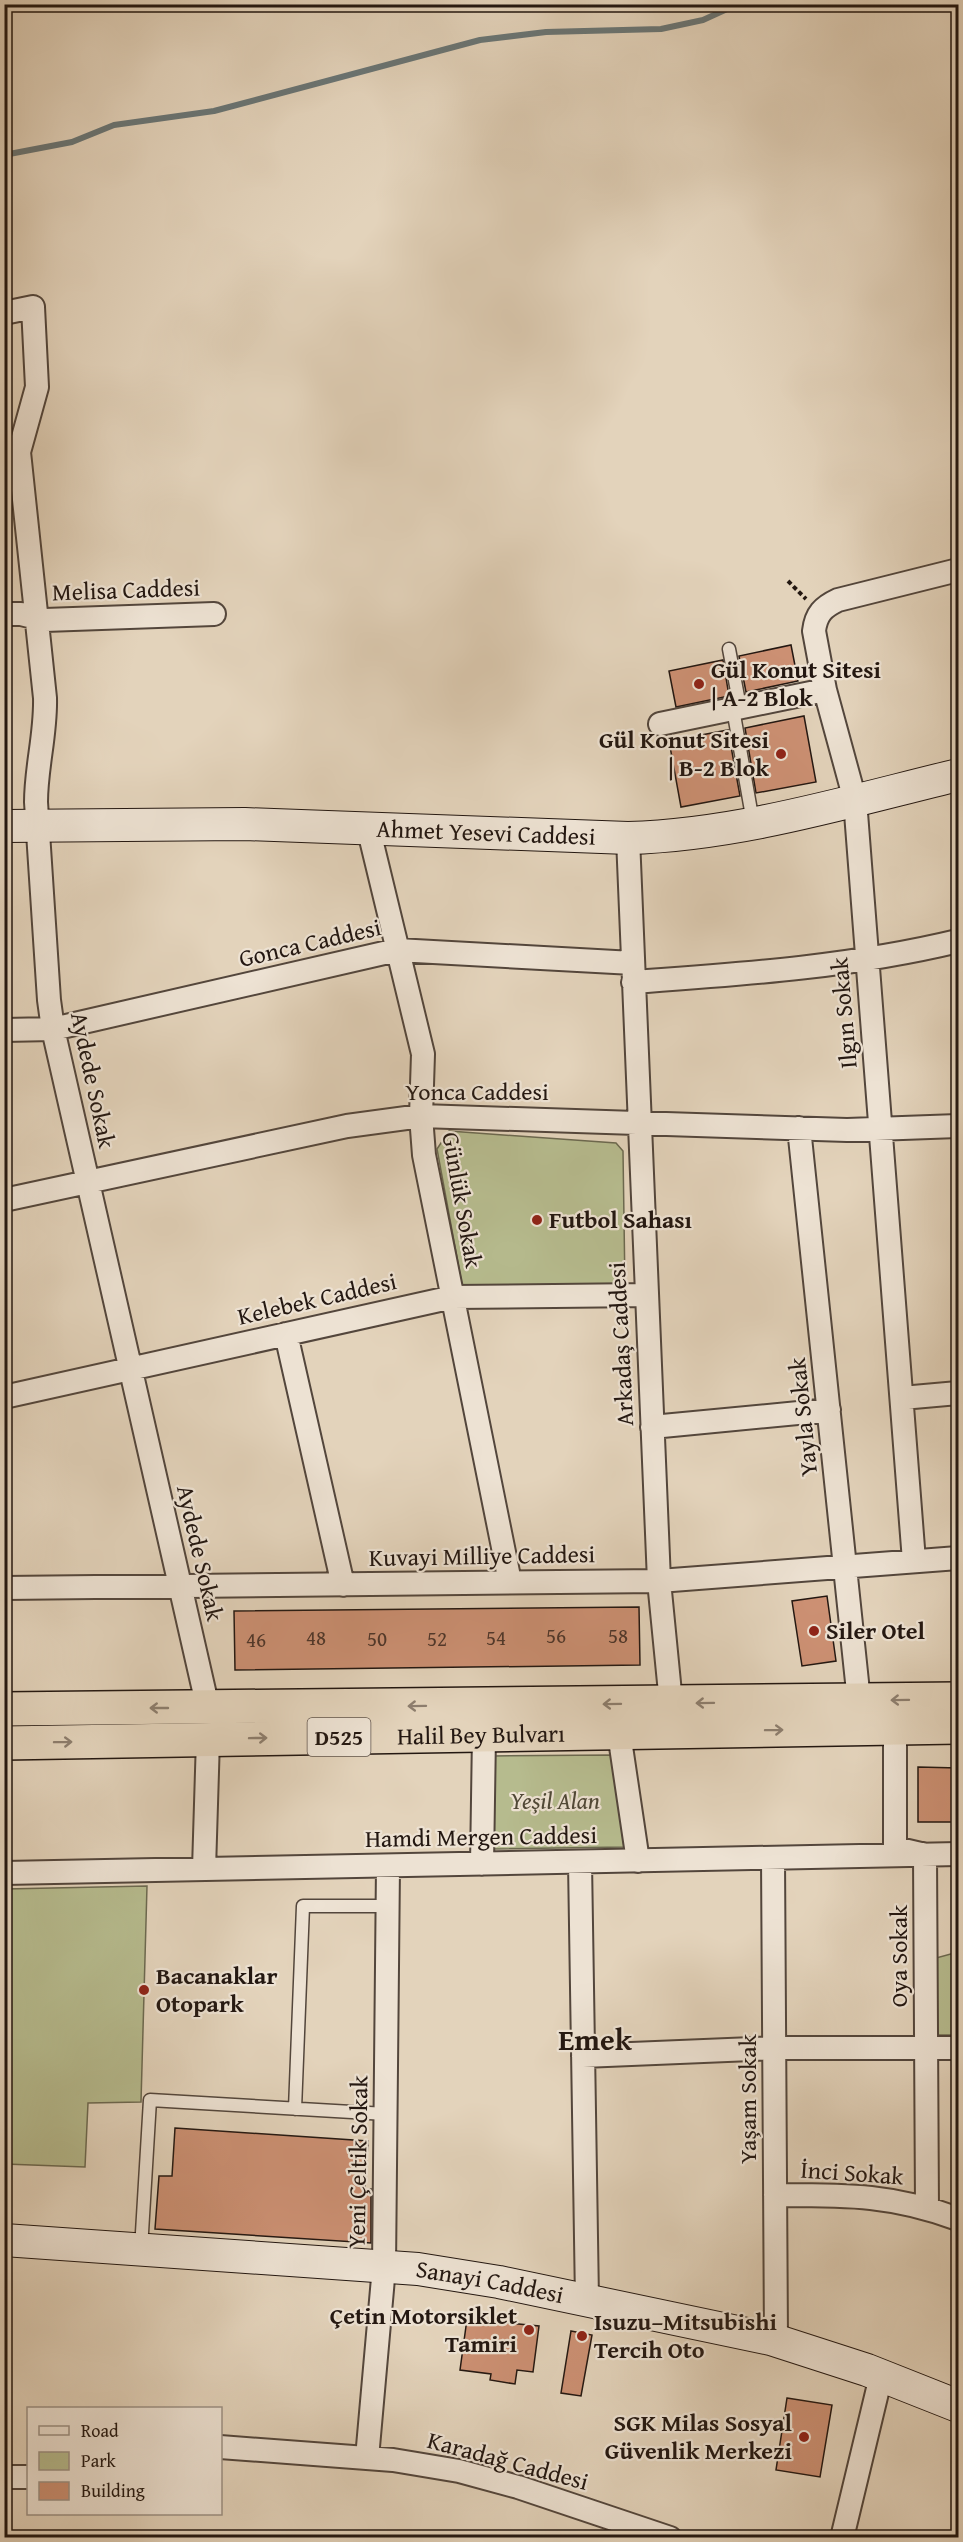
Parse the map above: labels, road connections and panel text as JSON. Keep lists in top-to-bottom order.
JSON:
{
  "streets": {
    "highway": ["Halil Bey Bulvarı", "D525"],
    "street": [
      "Melisa Caddesi",
      "Ahmet Yesevi Caddesi",
      "Gonca Caddesi",
      "Ilgın Sokak",
      "Aydede Sokak",
      "Yonca Caddesi",
      "Günlük Sokak",
      "Kelebek Caddesi",
      "Arkadaş Caddesi",
      "Yayla Sokak",
      "Kuvayi Milliye Caddesi",
      "Hamdi Mergen Caddesi",
      "Oya Sokak",
      "Yaşam Sokak",
      "Yeni Çeltik Sokak",
      "İnci Sokak",
      "Sanayi Caddesi",
      "Karadağ Caddesi"
    ]
  },
  "crossings": [
    ["Melisa Caddesi", "Aydede Sokak"],
    ["Ahmet Yesevi Caddesi", "Ilgın Sokak"],
    ["Ahmet Yesevi Caddesi", "Aydede Sokak"],
    ["Ahmet Yesevi Caddesi", "Günlük Sokak"],
    ["Ahmet Yesevi Caddesi", "Arkadaş Caddesi"],
    ["Gonca Caddesi", "Ilgın Sokak"],
    ["Gonca Caddesi", "Aydede Sokak"],
    ["Gonca Caddesi", "Günlük Sokak"],
    ["Gonca Caddesi", "Arkadaş Caddesi"],
    ["Ilgın Sokak", "Yonca Caddesi"],
    ["Ilgın Sokak", "Kuvayi Milliye Caddesi"],
    ["Aydede Sokak", "Yonca Caddesi"],
    ["Aydede Sokak", "Kelebek Caddesi"],
    ["Aydede Sokak", "Kuvayi Milliye Caddesi"],
    ["Aydede Sokak", "Halil Bey Bulvarı"],
    ["Aydede Sokak", "Hamdi Mergen Caddesi"],
    ["Yonca Caddesi", "Günlük Sokak"],
    ["Yonca Caddesi", "Arkadaş Caddesi"],
    ["Yonca Caddesi", "Yayla Sokak"],
    ["Günlük Sokak", "Kelebek Caddesi"],
    ["Günlük Sokak", "Kuvayi Milliye Caddesi"],
    ["Kelebek Caddesi", "Arkadaş Caddesi"],
    ["Arkadaş Caddesi", "Kuvayi Milliye Caddesi"],
    ["Arkadaş Caddesi", "Halil Bey Bulvarı"],
    ["Yayla Sokak", "Kuvayi Milliye Caddesi"],
    ["Yayla Sokak", "Halil Bey Bulvarı"],
    ["Hamdi Mergen Caddesi", "Oya Sokak"],
    ["Hamdi Mergen Caddesi", "Yaşam Sokak"],
    ["Hamdi Mergen Caddesi", "Yeni Çeltik Sokak"],
    ["Oya Sokak", "İnci Sokak"],
    ["Yaşam Sokak", "İnci Sokak"],
    ["Yaşam Sokak", "Sanayi Caddesi"],
    ["Yeni Çeltik Sokak", "Sanayi Caddesi"],
    ["Yeni Çeltik Sokak", "Karadağ Caddesi"]
  ],
  "districts": ["Emek"],
  "parks": ["Yeşil Alan"],
  "places": [
    "Gül Konut Sitesi | A-2 Blok",
    "Gül Konut Sitesi | B-2 Blok",
    "Futbol Sahası",
    "Siler Otel",
    "Bacanaklar Otopark",
    "Çetin Motorsiklet Tamiri",
    "Isuzu–Mitsubishi Tercih Oto",
    "SGK Milas Sosyal Güvenlik Merkezi"
  ],
  "house_numbers": [
    "56",
    "58",
    "48",
    "54",
    "50",
    "52",
    "46"
  ],
  "legend": ["Road", "Park", "Building"]
}
